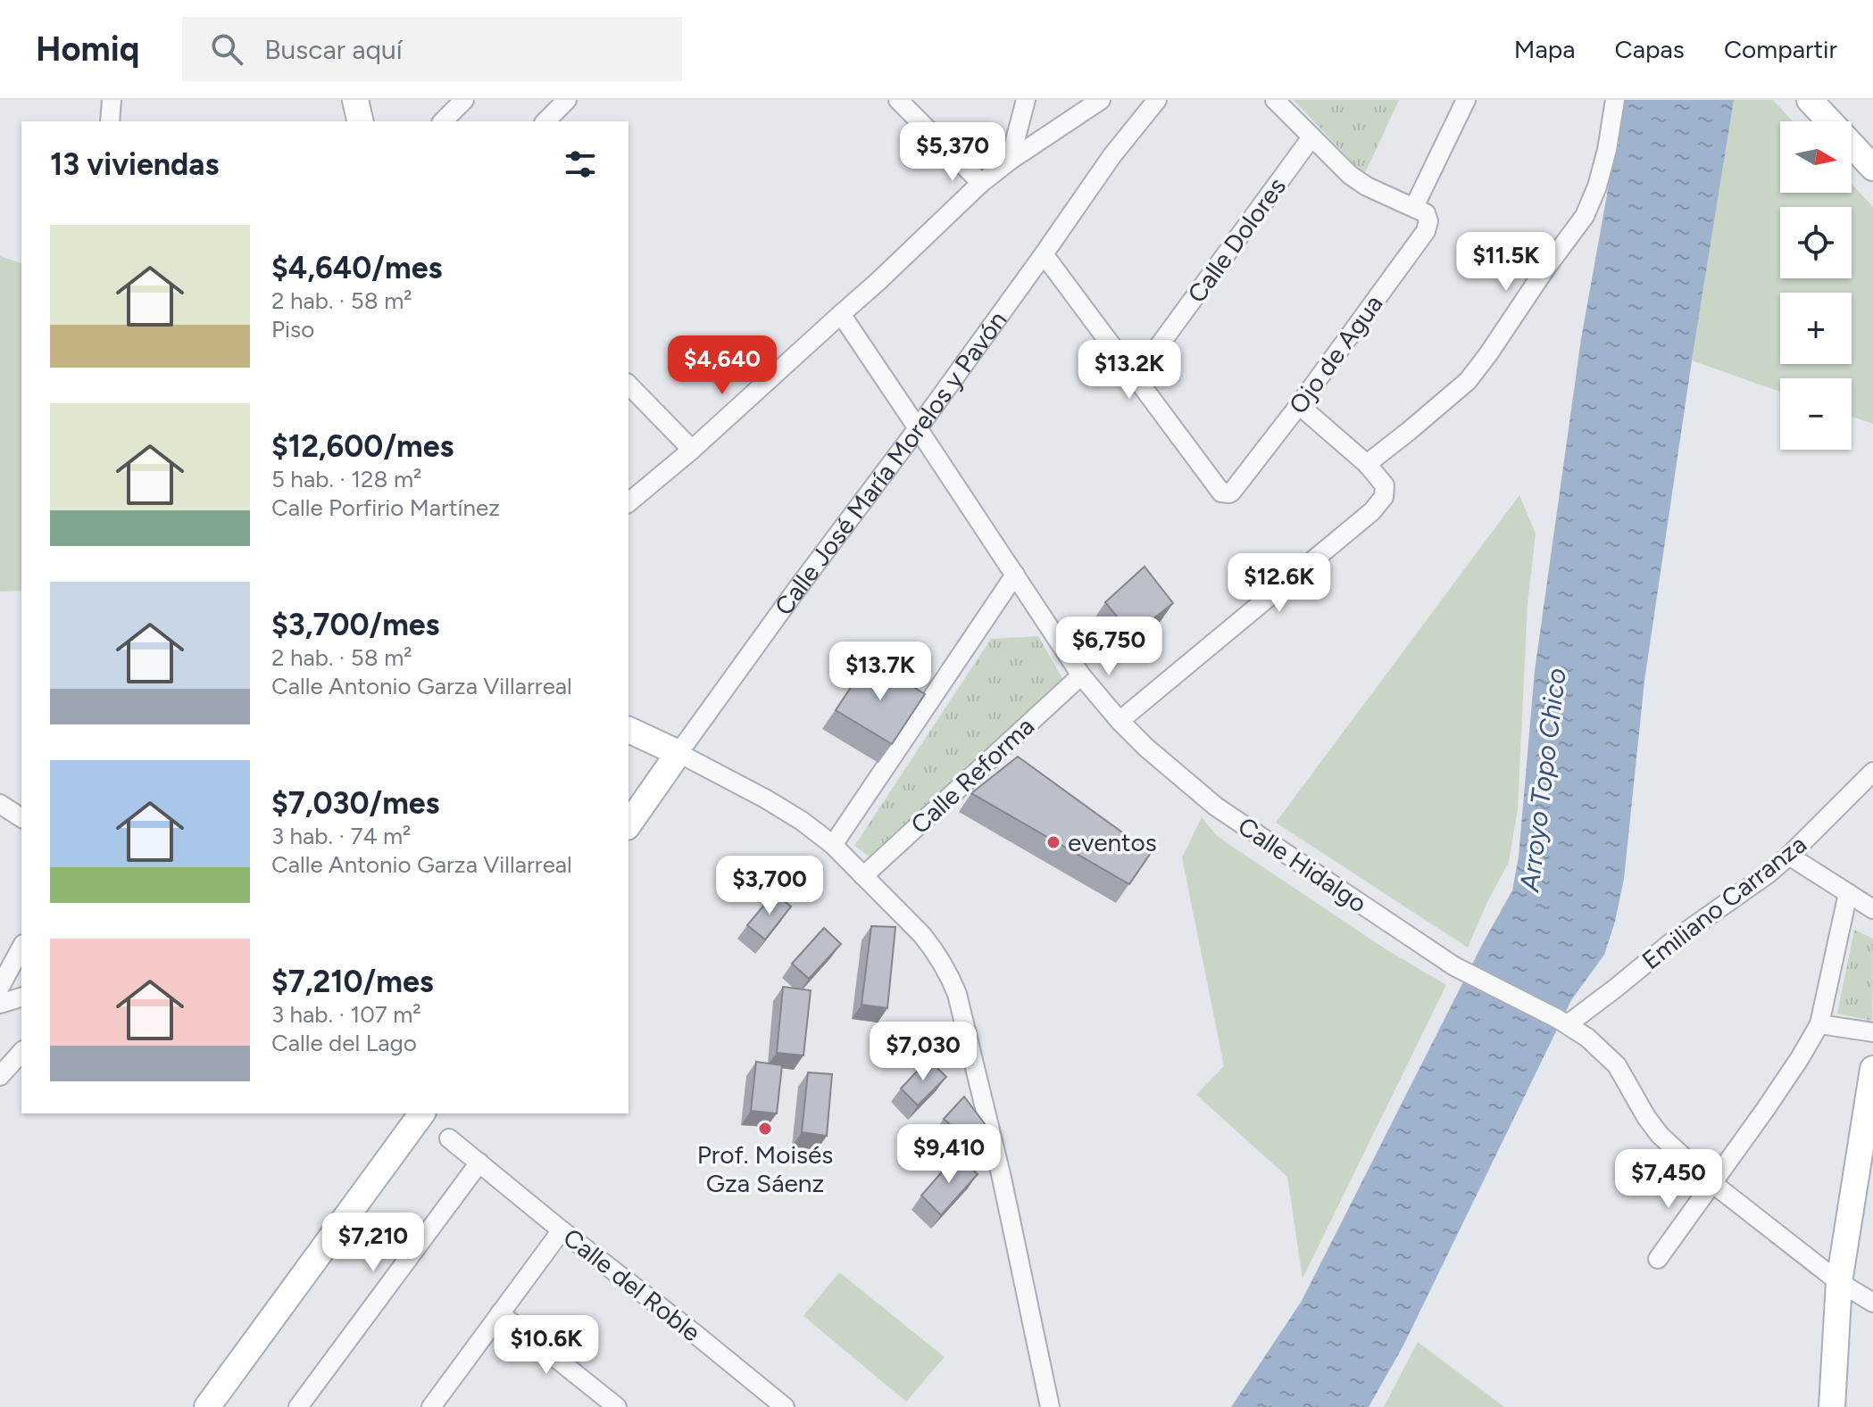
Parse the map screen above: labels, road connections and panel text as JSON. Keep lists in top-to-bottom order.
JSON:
{
  "streets": {
    "street": [
      "Calle Dolores",
      "Ojo de Agua",
      "Calle José María Morelos y Pavón",
      "Calle Reforma",
      "Calle Hidalgo",
      "Emiliano Carranza",
      "Calle del Roble"
    ]
  },
  "crossings": [
    ["Calle Dolores", "Ojo de Agua"],
    ["Calle José María Morelos y Pavón", "Calle Hidalgo"],
    ["Calle Reforma", "Calle Hidalgo"],
    ["Calle Hidalgo", "Emiliano Carranza"]
  ],
  "water": ["Arroyo Topo Chico"],
  "places": ["eventos", "Prof. Moisés Gza Sáenz"],
  "north": "right",
  "page": {
    "header": "Homiq",
    "search": "Buscar aquí",
    "nav": ["Mapa", "Capas", "Compartir"],
    "map_buttons": ["+", "−"],
    "heading": "13 viviendas",
    "price": [
      "$5,370",
      "$11.5K",
      "$4,640",
      "$13.2K",
      "$12.6K",
      "$6,750",
      "$13.7K",
      "$3,700",
      "$7,030",
      "$9,410",
      "$7,450",
      "$7,210",
      "$10.6K"
    ],
    "list": [
      {
        "name": "$4,640/mes",
        "note": "2 hab. · 58 m² · Piso"
      },
      {
        "name": "$12,600/mes",
        "note": "5 hab. · 128 m² · Calle Porfirio Martínez"
      },
      {
        "name": "$3,700/mes",
        "note": "2 hab. · 58 m² · Calle Antonio Garza Villarreal"
      },
      {
        "name": "$7,030/mes",
        "note": "3 hab. · 74 m² · Calle Antonio Garza Villarreal"
      },
      {
        "name": "$7,210/mes",
        "note": "3 hab. · 107 m² · Calle del Lago"
      }
    ]
  }
}
